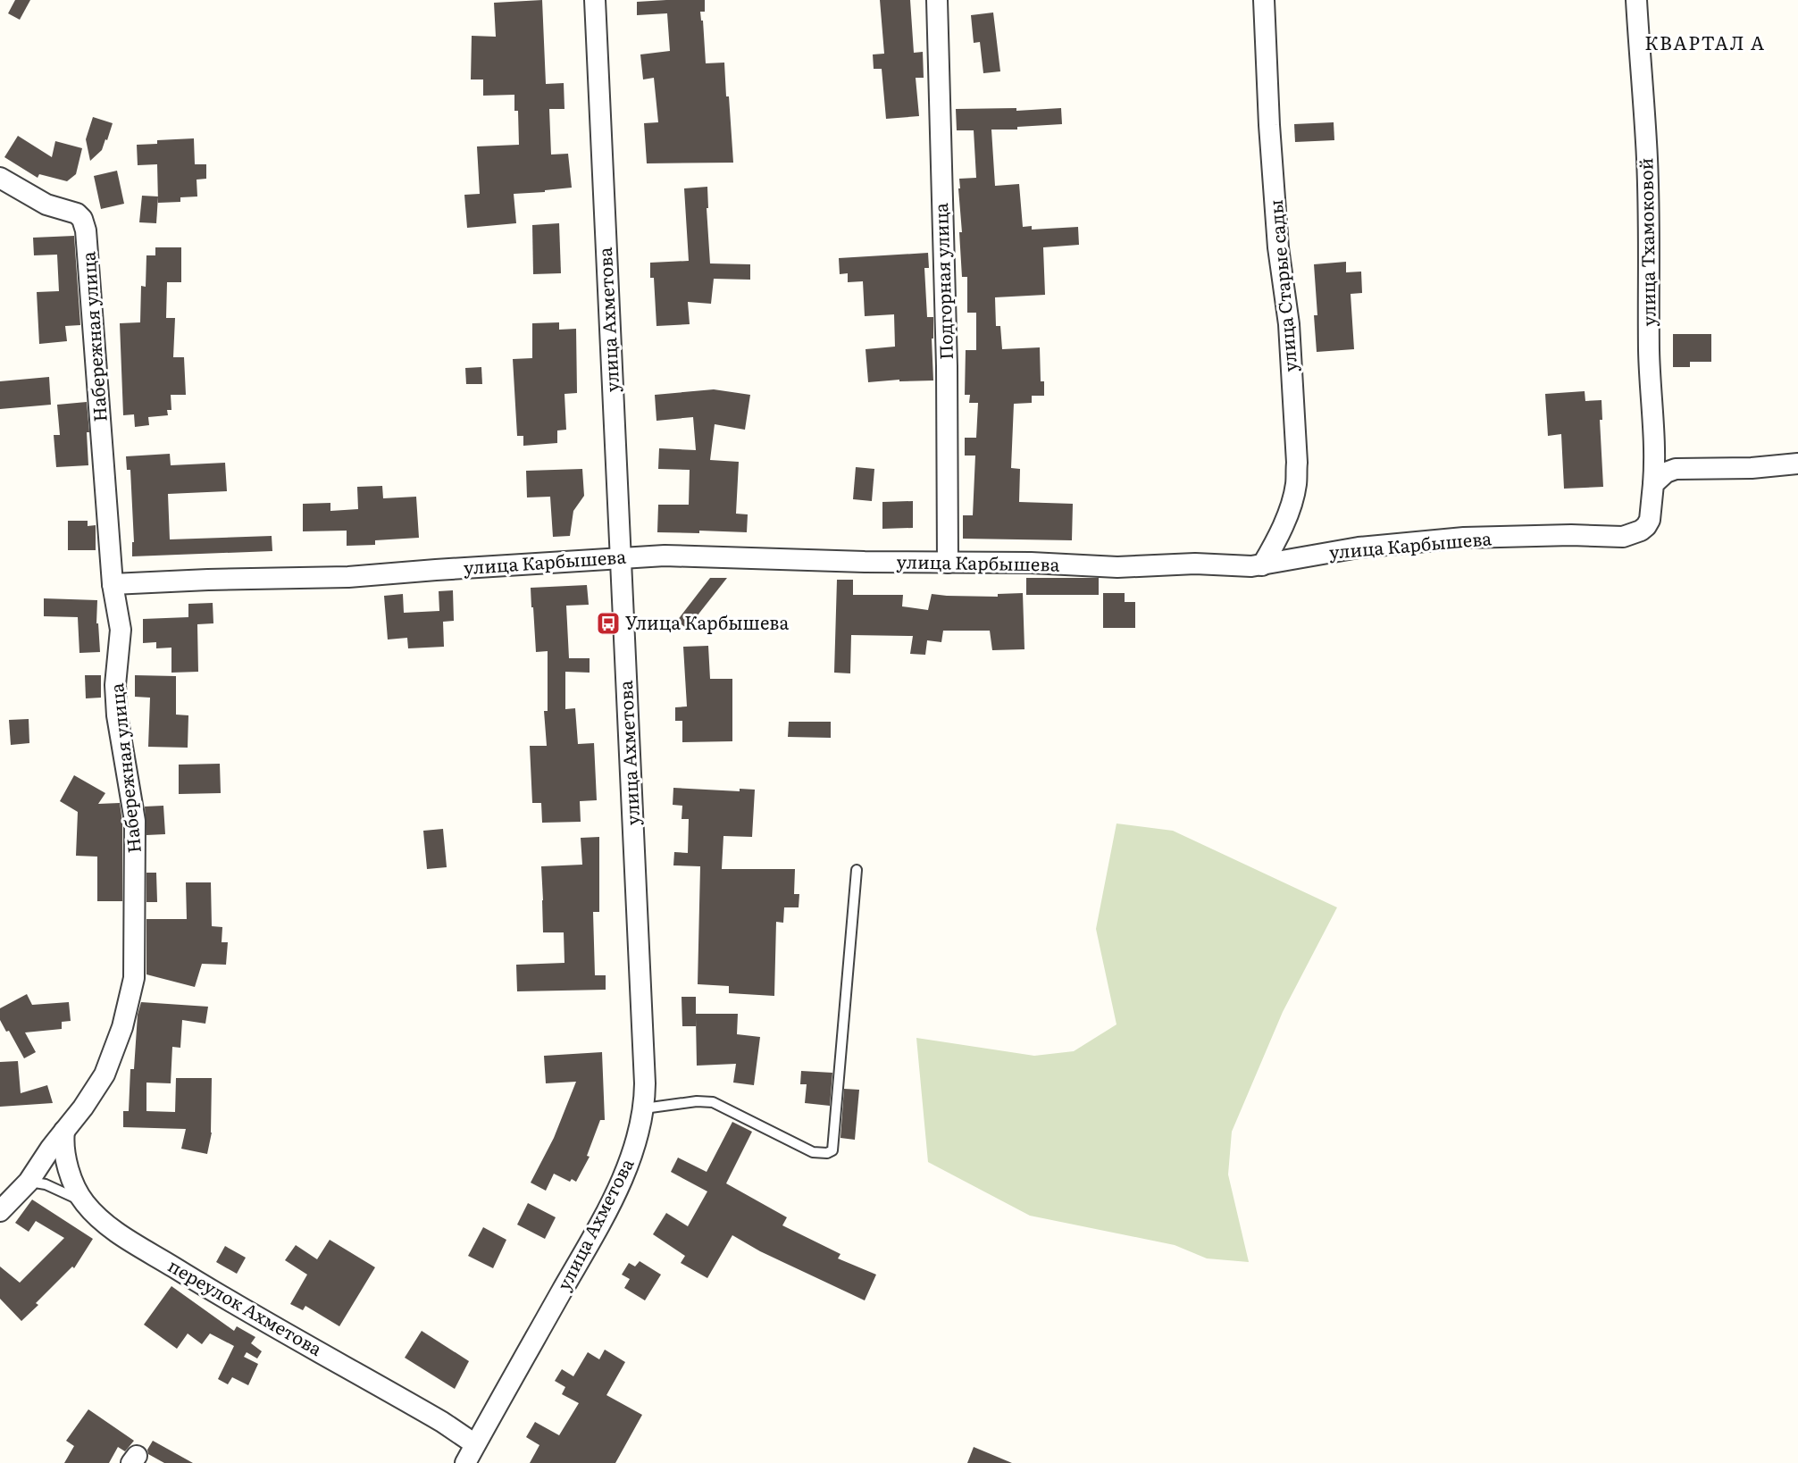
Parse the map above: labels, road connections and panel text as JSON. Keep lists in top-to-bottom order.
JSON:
{
  "streets": {
    "street": [
      "улица Тхамоковой",
      "Подгорная улица",
      "улица Старые сады",
      "улица Ахметова",
      "Набережная улица",
      "улица Карбышева",
      "переулок Ахметова"
    ]
  },
  "crossings": [
    ["улица Тхамоковой", "улица Карбышева"],
    ["Подгорная улица", "улица Карбышева"],
    ["улица Старые сады", "улица Карбышева"],
    ["улица Ахметова", "улица Карбышева"],
    ["улица Ахметова", "переулок Ахметова"],
    ["Набережная улица", "улица Карбышева"],
    ["Набережная улица", "переулок Ахметова"]
  ],
  "districts": ["КВАРТАЛ А"],
  "places": {
    "bus stop": ["Улица Карбышева"]
  }
}
